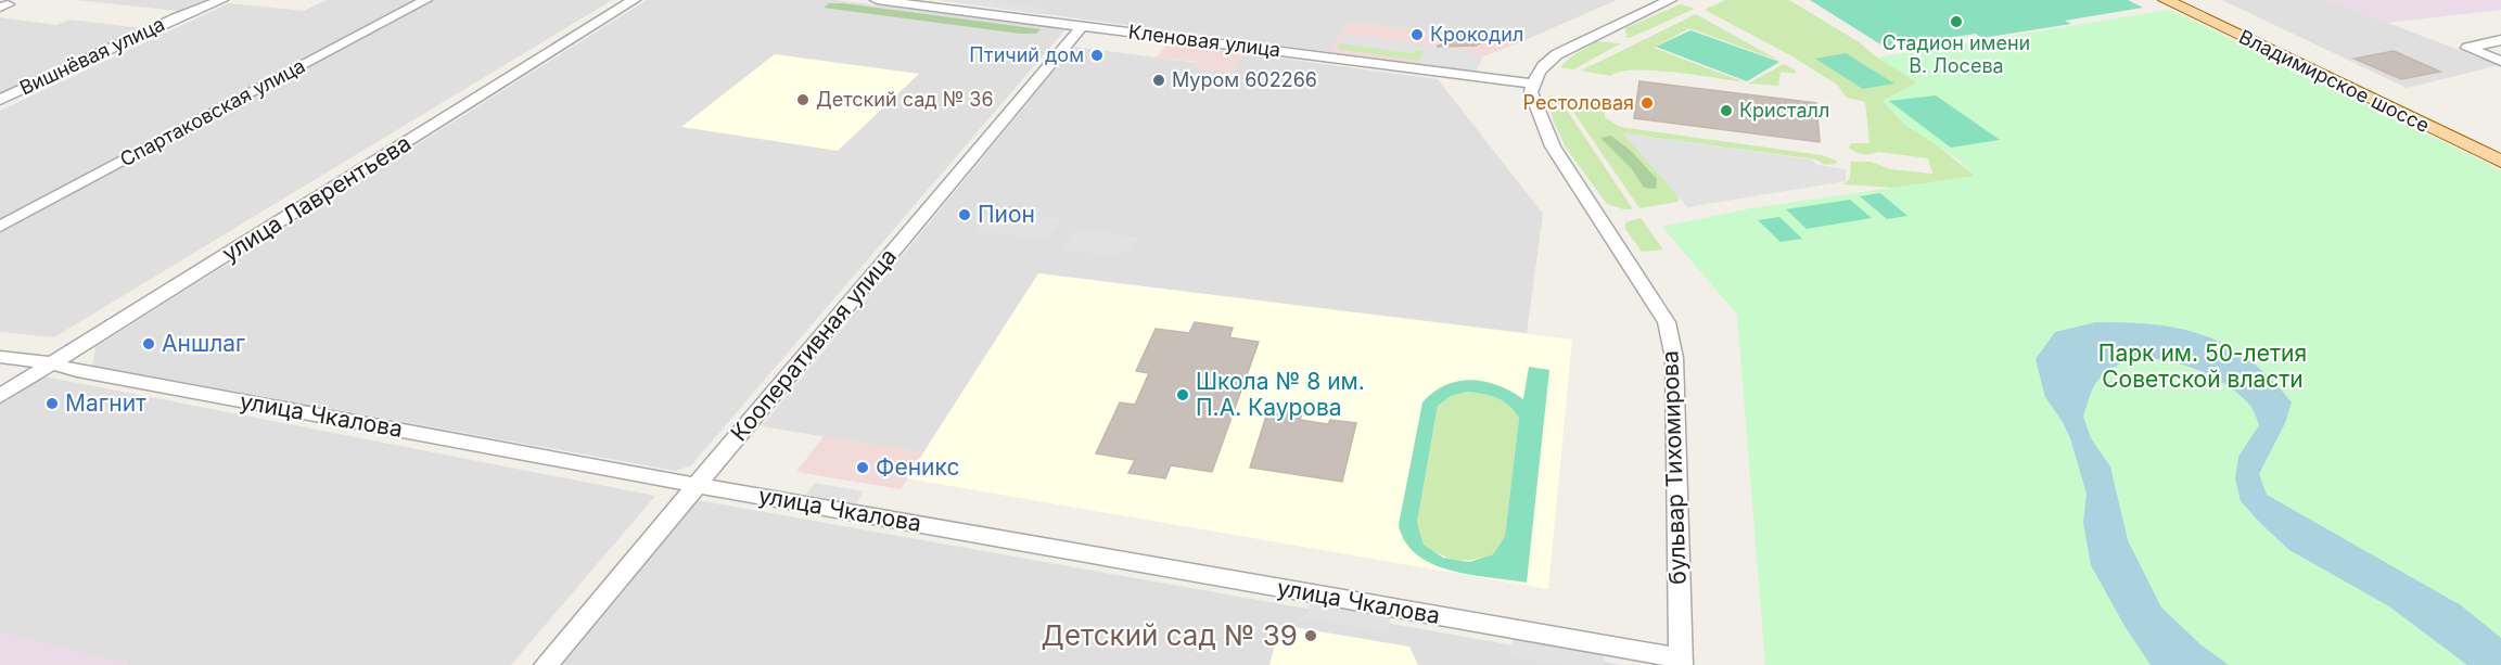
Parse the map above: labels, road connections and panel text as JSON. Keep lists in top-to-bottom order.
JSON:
{
  "streets": {
    "main road": ["Владимирское шоссе"],
    "street": [
      "Кленовая улица",
      "Вишнёвая улица",
      "Спартаковская улица",
      "улица Лаврентьева",
      "Кооперативная улица",
      "улица Чкалова",
      "бульвар Тихомирова"
    ]
  },
  "crossings": [
    ["Кленовая улица", "Кооперативная улица"],
    ["Кленовая улица", "бульвар Тихомирова"],
    ["улица Лаврентьева", "улица Чкалова"],
    ["Кооперативная улица", "улица Чкалова"],
    ["улица Чкалова", "бульвар Тихомирова"]
  ],
  "parks": ["Парк им. 50-летия Советской власти"],
  "places": [
    "Стадион имени В. Лосева",
    "Крокодил",
    "Птичий дом",
    "Муром 602266",
    "Детский сад № 36",
    "Рестоловая",
    "Кристалл",
    "Пион",
    "Аншлаг",
    "Школа № 8 им. П.А. Каурова",
    "Магнит",
    "Феникс",
    "Детский сад № 39"
  ]
}
